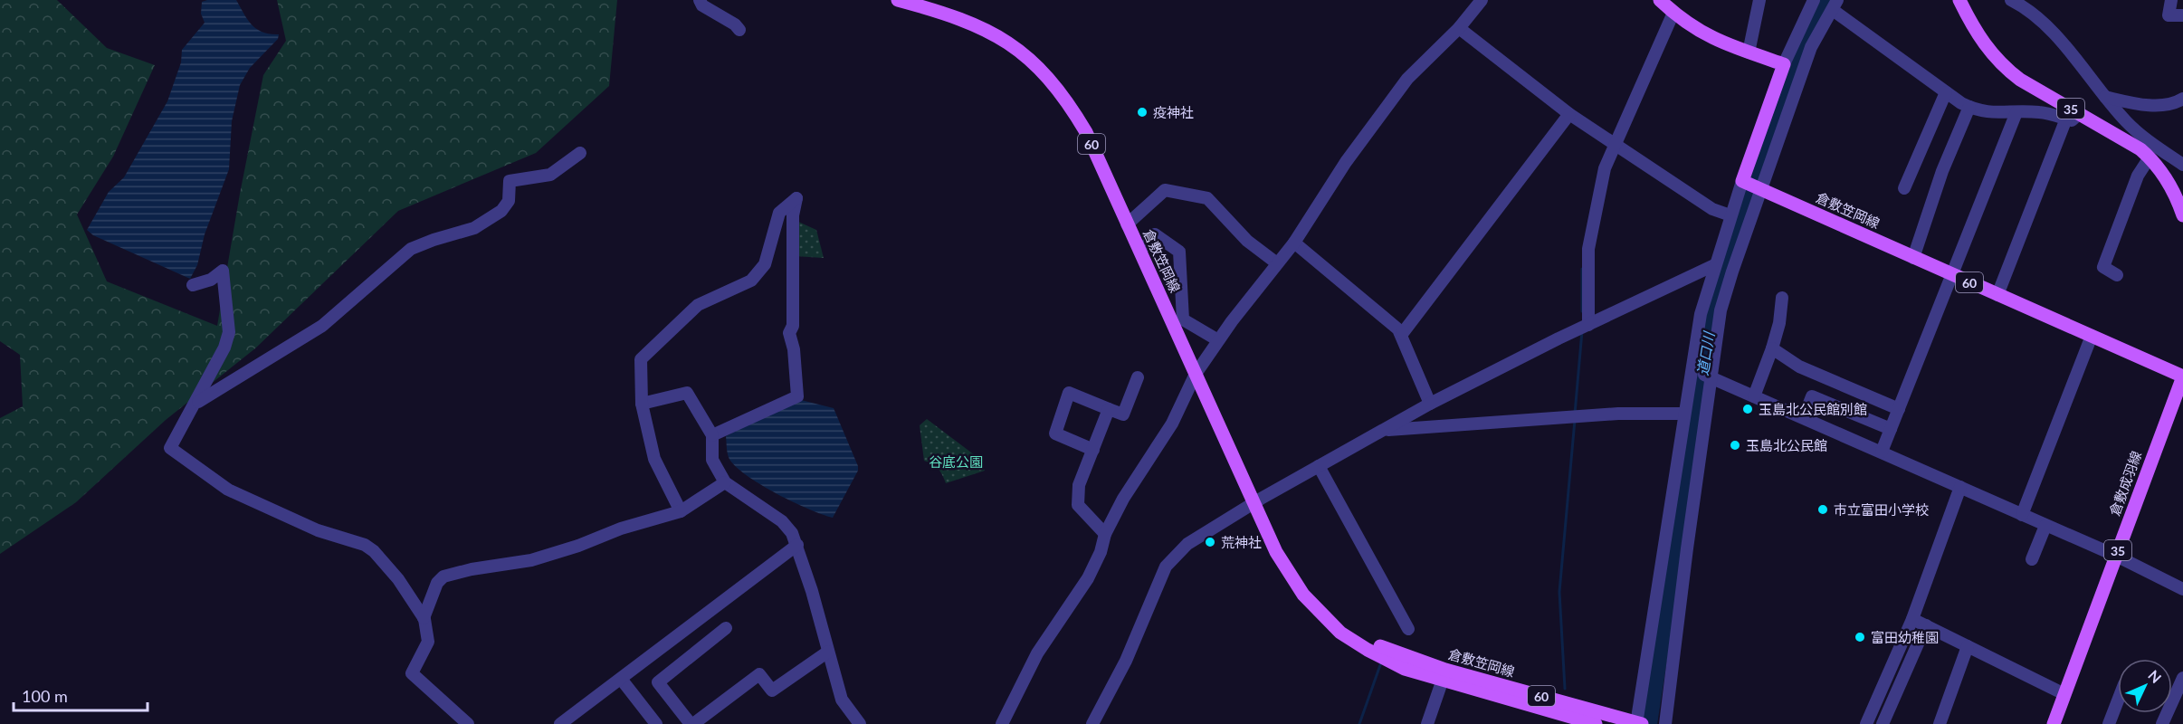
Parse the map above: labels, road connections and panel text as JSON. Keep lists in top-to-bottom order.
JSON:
{
  "streets": {
    "main road": [
      "35",
      "60",
      "倉敷笠岡線",
      "倉敷成羽線"
    ]
  },
  "crossings": [
    ["倉敷笠岡線", "倉敷成羽線"]
  ],
  "water": ["道口川"],
  "parks": ["谷底公園"],
  "places": [
    "疫神社",
    "玉島北公民館別館",
    "玉島北公民館",
    "市立富田小学校",
    "荒神社",
    "富田幼稚園"
  ],
  "scale_bar": "100 m",
  "north": "top right"
}
